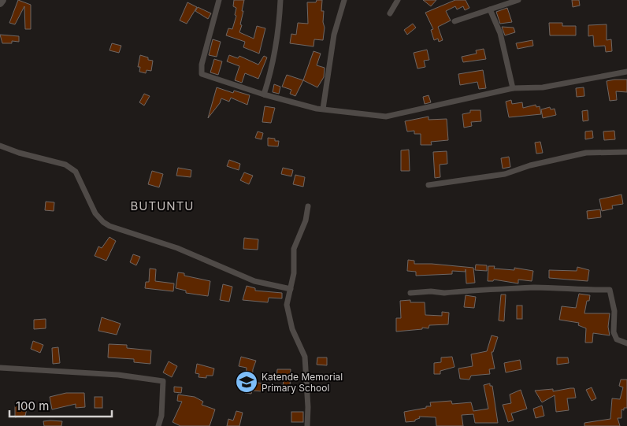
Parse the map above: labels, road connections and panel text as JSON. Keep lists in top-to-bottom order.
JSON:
{
  "districts": ["BUTUNTU"],
  "places": {
    "school or university": ["Katende Memorial Primary School"]
  },
  "scale_bar": "100 m"
}
